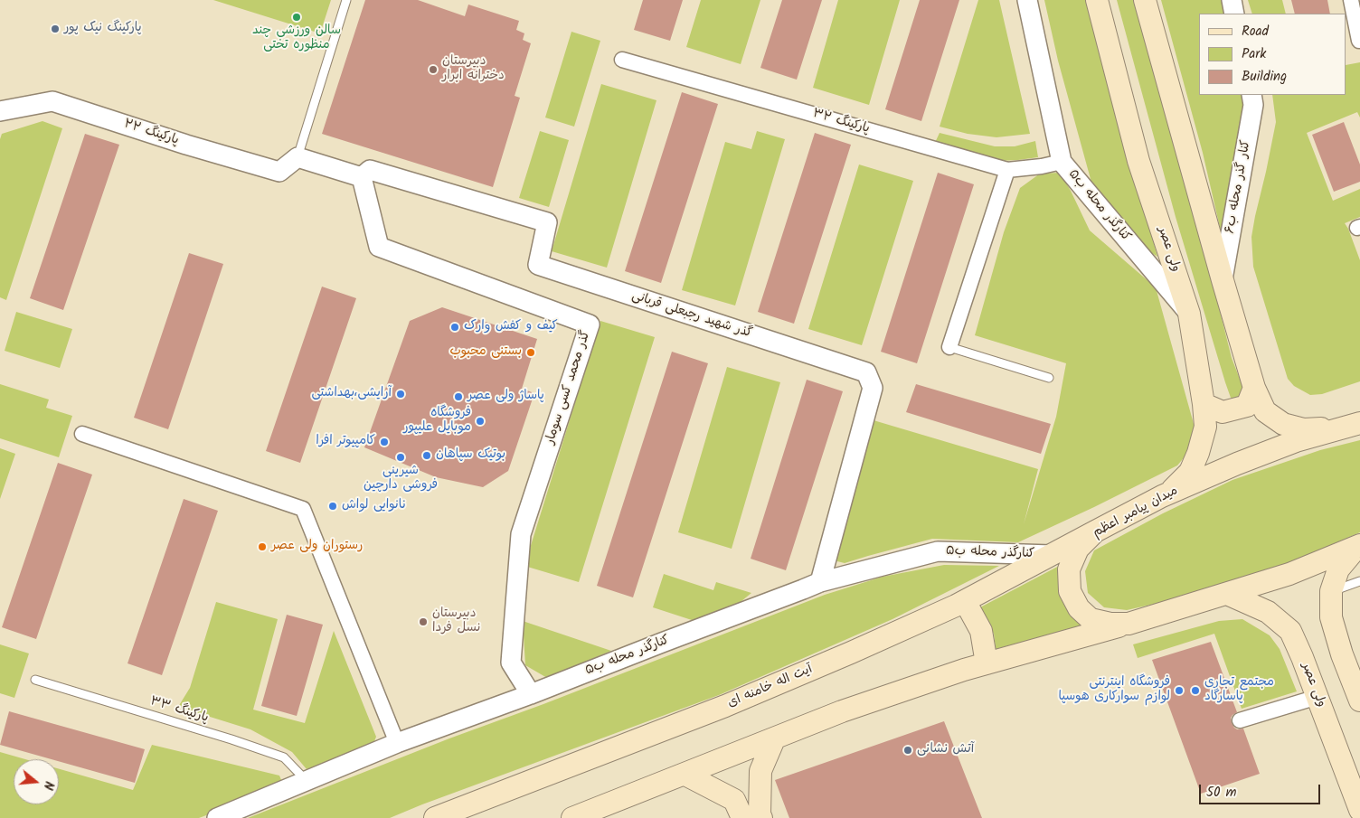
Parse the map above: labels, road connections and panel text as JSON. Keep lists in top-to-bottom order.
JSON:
{
  "streets": {
    "main road": ["ولی عصر", "میدان پیامبر اعظم", "آیت اله خامنه ای"],
    "street": [
      "پارکینگ ۳۲",
      "پارکینگ ۲۲",
      "کنار گذر محله ب۶",
      "کنارگذر محله ب۵",
      "گذر شهید رجبعلی قربانی",
      "گذر محمد کسی سومار"
    ],
    "lane": ["پارکینگ ۳۳"]
  },
  "crossings": [
    ["پارکینگ ۳۲", "کنارگذر محله ب۵"],
    ["کنارگذر محله ب۵", "ولی عصر"],
    ["کنارگذر محله ب۵", "گذر شهید رجبعلی قربانی"],
    ["کنارگذر محله ب۵", "گذر محمد کسی سومار"],
    ["کنارگذر محله ب۵", "آیت اله خامنه ای"],
    ["کنارگذر محله ب۵", "پارکینگ ۳۳"],
    ["ولی عصر", "میدان پیامبر اعظم"],
    ["گذر شهید رجبعلی قربانی", "گذر محمد کسی سومار"],
    ["میدان پیامبر اعظم", "آیت اله خامنه ای"]
  ],
  "places": [
    "سالن ورزشی چند منظوره تختی",
    "پارکینگ نیک پور",
    "دبیرستان دخترانه ابرار",
    "کیف و کفش وارک",
    "بستنی محبوب",
    "آرایشی،بهداشتی",
    "پاساژ ولی عصر",
    "فروشگاه موبایل علیپور",
    "کامپیوتر افرا",
    "بوتیک سپاهان",
    "شیرینی فروشی دارچین",
    "نانوایی لواش",
    "رستوران ولی عصر",
    "دبیرستان نسل فردا",
    "فروشگاه اینترنتی لوازم سوارکاری هوسپا",
    "مجتمع تجاری پاسارگاد",
    "آتش نشانی"
  ],
  "legend": ["Road", "Park", "Building"],
  "scale_bar": "50 m",
  "north": "right"
}
